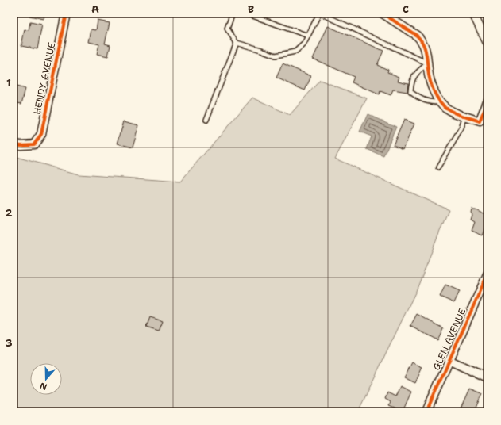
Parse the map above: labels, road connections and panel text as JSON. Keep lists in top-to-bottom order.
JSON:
{
  "streets": {
    "street": ["HENDY AVENUE", "GLEN AVENUE"]
  },
  "north": "bottom",
  "grid": {
    "columns": ["A", "B", "C"],
    "rows": ["1", "2", "3"]
  }
}
